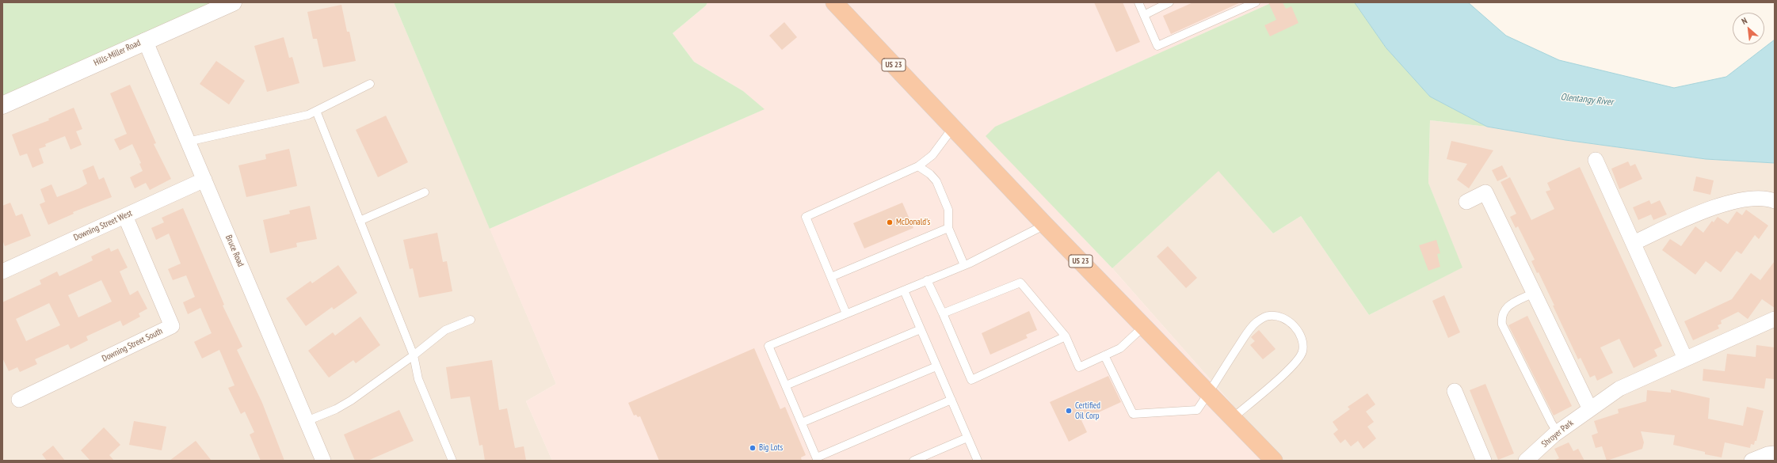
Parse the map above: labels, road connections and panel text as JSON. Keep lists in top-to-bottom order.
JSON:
{
  "streets": {
    "highway": ["US 23"],
    "street": [
      "Hills-Miller Road",
      "Downing Street West",
      "Bruce Road",
      "Downing Street South",
      "Shroyer Park"
    ]
  },
  "crossings": [
    ["Hills-Miller Road", "Bruce Road"],
    ["Downing Street West", "Bruce Road"],
    ["Downing Street West", "Downing Street South"]
  ],
  "water": ["Olentangy River"],
  "places": ["McDonald's", "Certified Oil Corp", "Big Lots"],
  "north": "top left"
}
